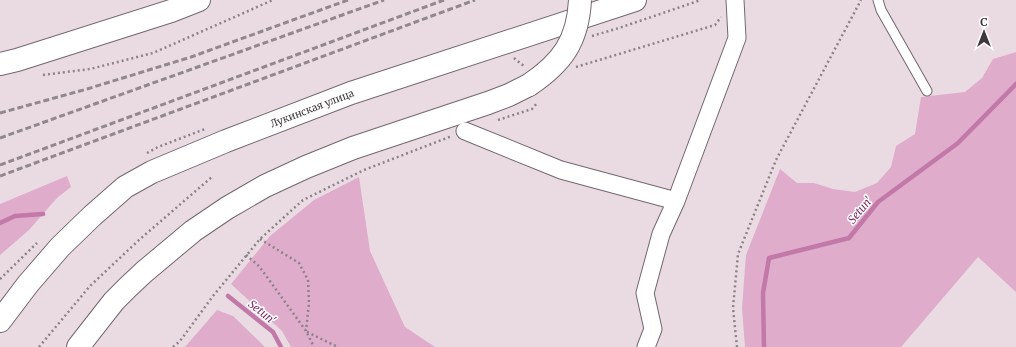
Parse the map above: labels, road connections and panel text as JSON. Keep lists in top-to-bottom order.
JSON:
{
  "streets": {
    "main road": ["Лукинская улица"]
  },
  "water": ["Setun'"],
  "north": "top"
}
